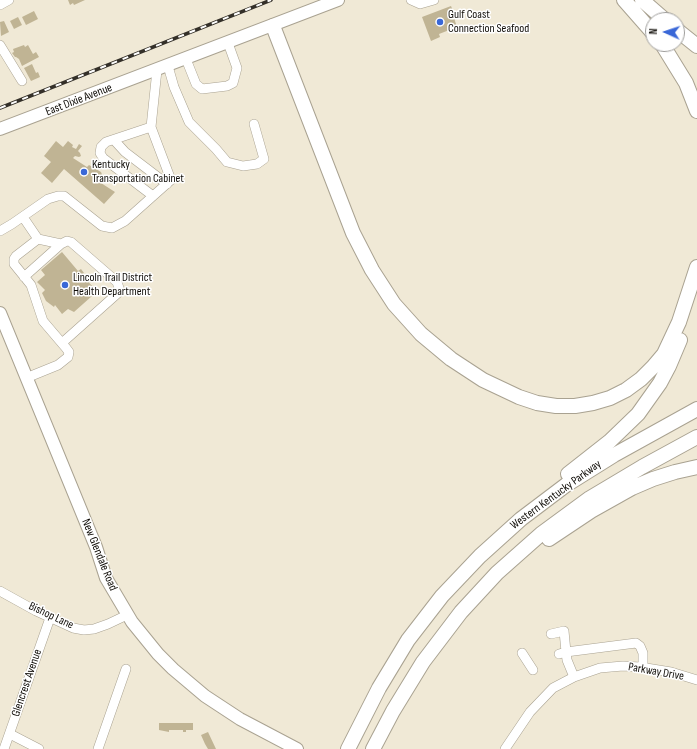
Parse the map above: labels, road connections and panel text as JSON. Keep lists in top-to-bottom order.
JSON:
{
  "streets": {
    "highway": ["Western Kentucky Parkway"],
    "main road": ["East Dixie Avenue", "New Glendale Road"],
    "street": ["Bishop Lane", "Parkway Drive", "Glencrest Avenue"]
  },
  "crossings": [
    ["New Glendale Road", "Bishop Lane"],
    ["Bishop Lane", "Glencrest Avenue"]
  ],
  "places": ["Gulf Coast Connection Seafood", "Kentucky Transportation Cabinet", "Lincoln Trail District Health Department"],
  "north": "left"
}
